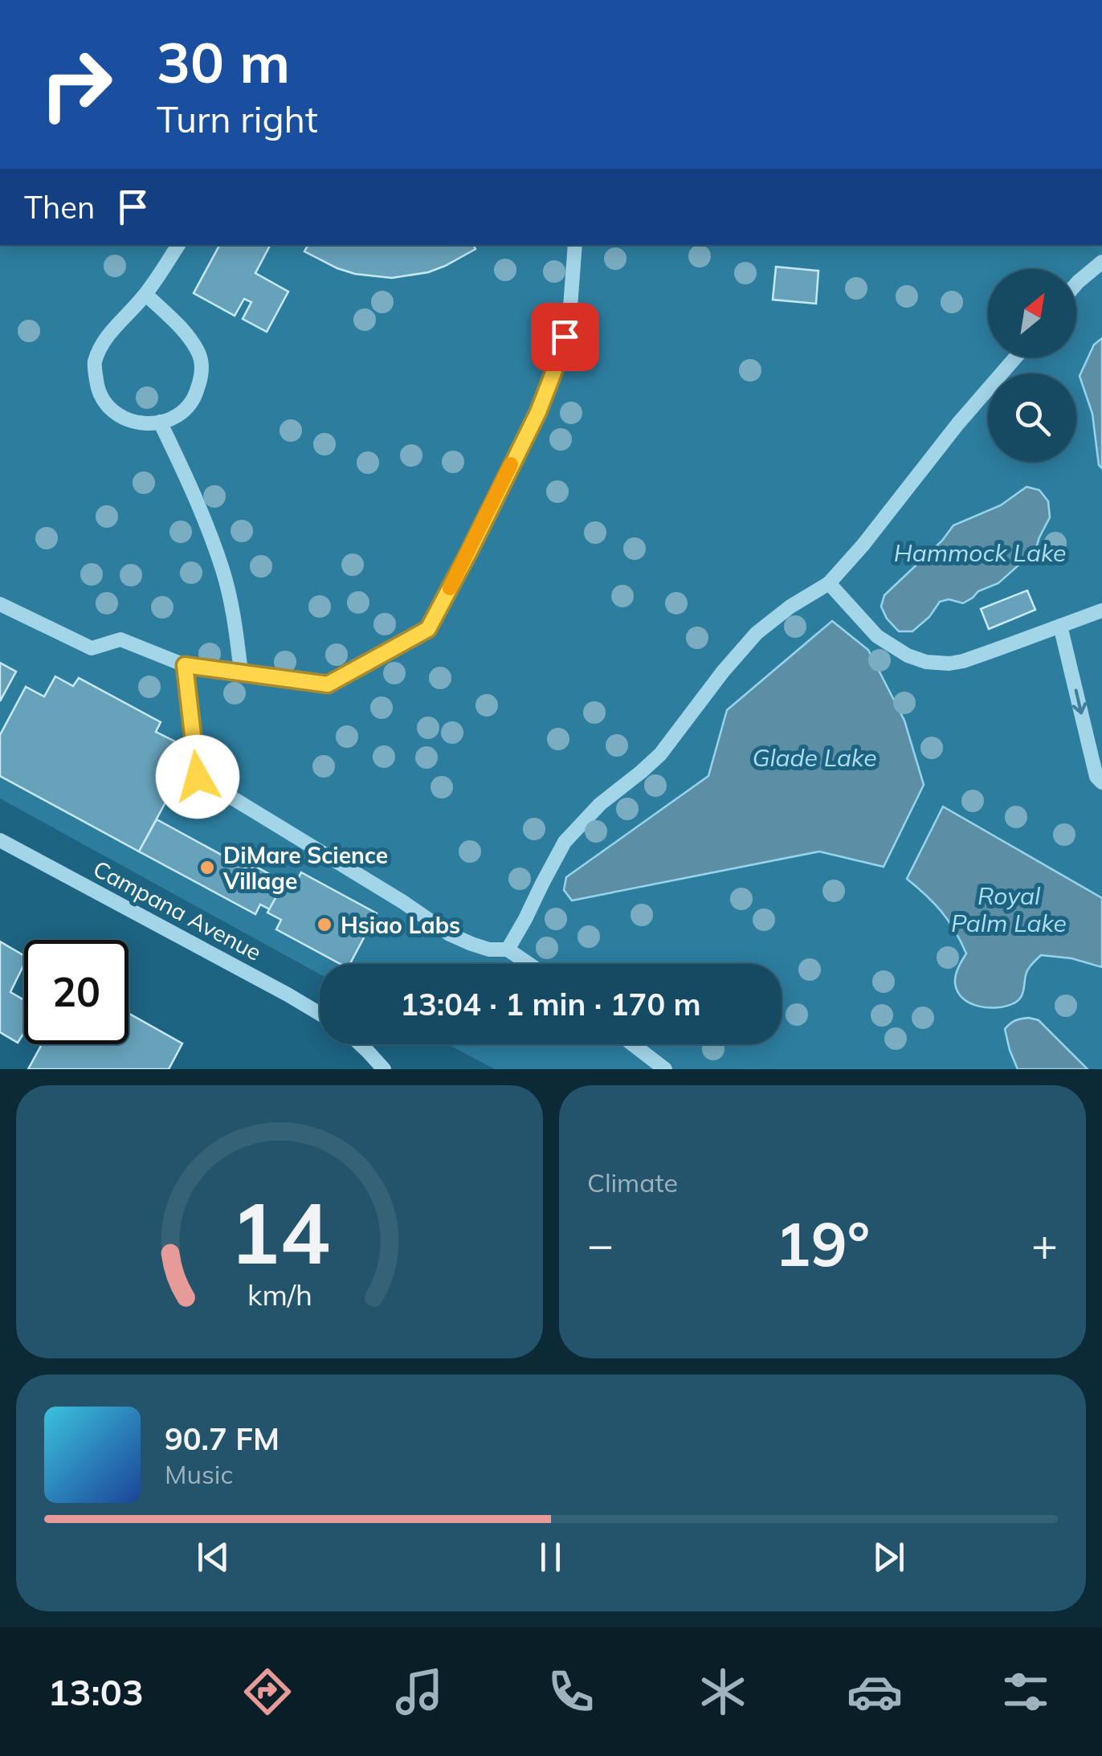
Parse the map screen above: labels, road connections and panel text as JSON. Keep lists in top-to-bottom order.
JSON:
{
  "streets": {
    "street": ["Campana Avenue"]
  },
  "water": ["Hammock Lake", "Glade Lake", "Royal Palm Lake"],
  "places": ["DiMare Science Village", "Hsiao Labs"],
  "north": "top right",
  "page": {
    "turn": ["30 m", "Turn right"],
    "then": "Then",
    "limit": "20",
    "trip": "13:04 · 1 min · 170 m",
    "tile": "Climate",
    "heat": ["−", "19°", "+"],
    "song": ["90.7 FM", "Music"],
    "tabs": "13:03",
    "gauge": ["14", "km/h"]
  }
}
